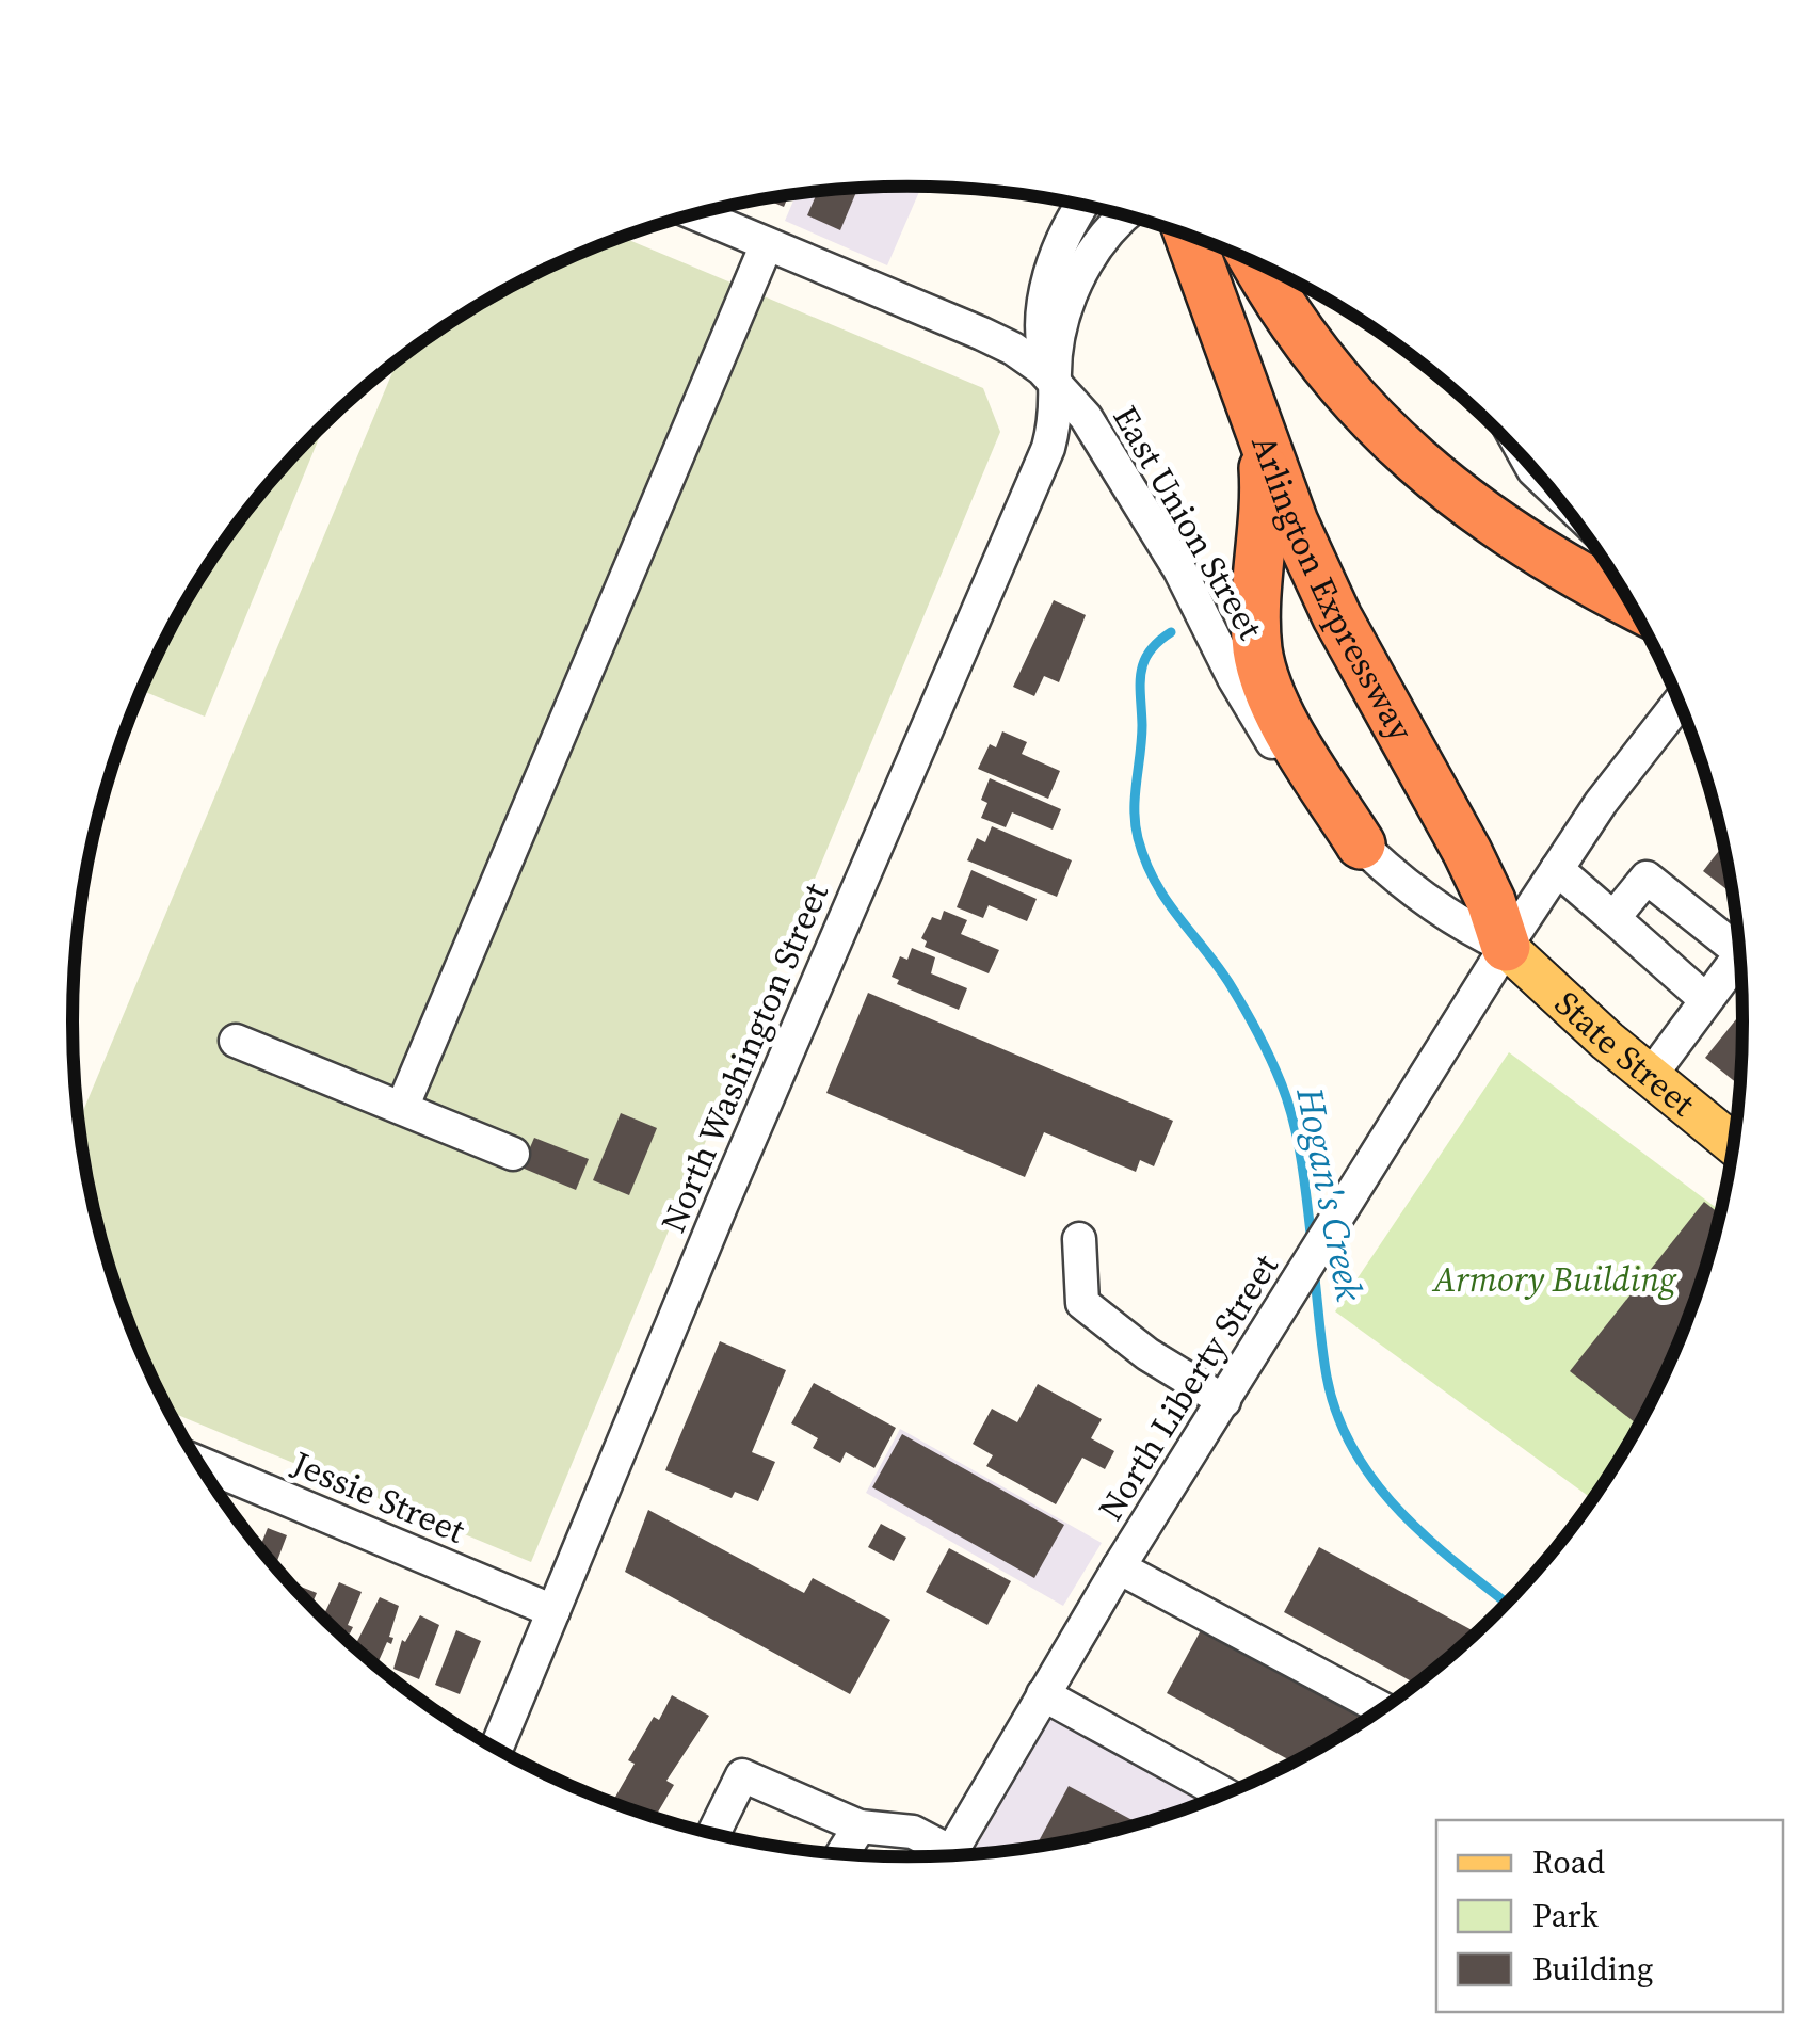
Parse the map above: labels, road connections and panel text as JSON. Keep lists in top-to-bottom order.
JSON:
{
  "streets": {
    "highway": ["Arlington Expressway"],
    "main road": ["State Street"],
    "street": [
      "East Union Street",
      "North Washington Street",
      "North Liberty Street",
      "Jessie Street"
    ]
  },
  "crossings": [
    ["East Union Street", "Arlington Expressway"],
    ["East Union Street", "State Street"],
    ["East Union Street", "North Washington Street"],
    ["East Union Street", "North Liberty Street"],
    ["Arlington Expressway", "State Street"],
    ["Arlington Expressway", "North Liberty Street"],
    ["State Street", "North Liberty Street"],
    ["North Washington Street", "Jessie Street"]
  ],
  "water": ["Hogan's Creek"],
  "parks": ["Armory Building"],
  "legend": ["Road", "Park", "Building"]
}
